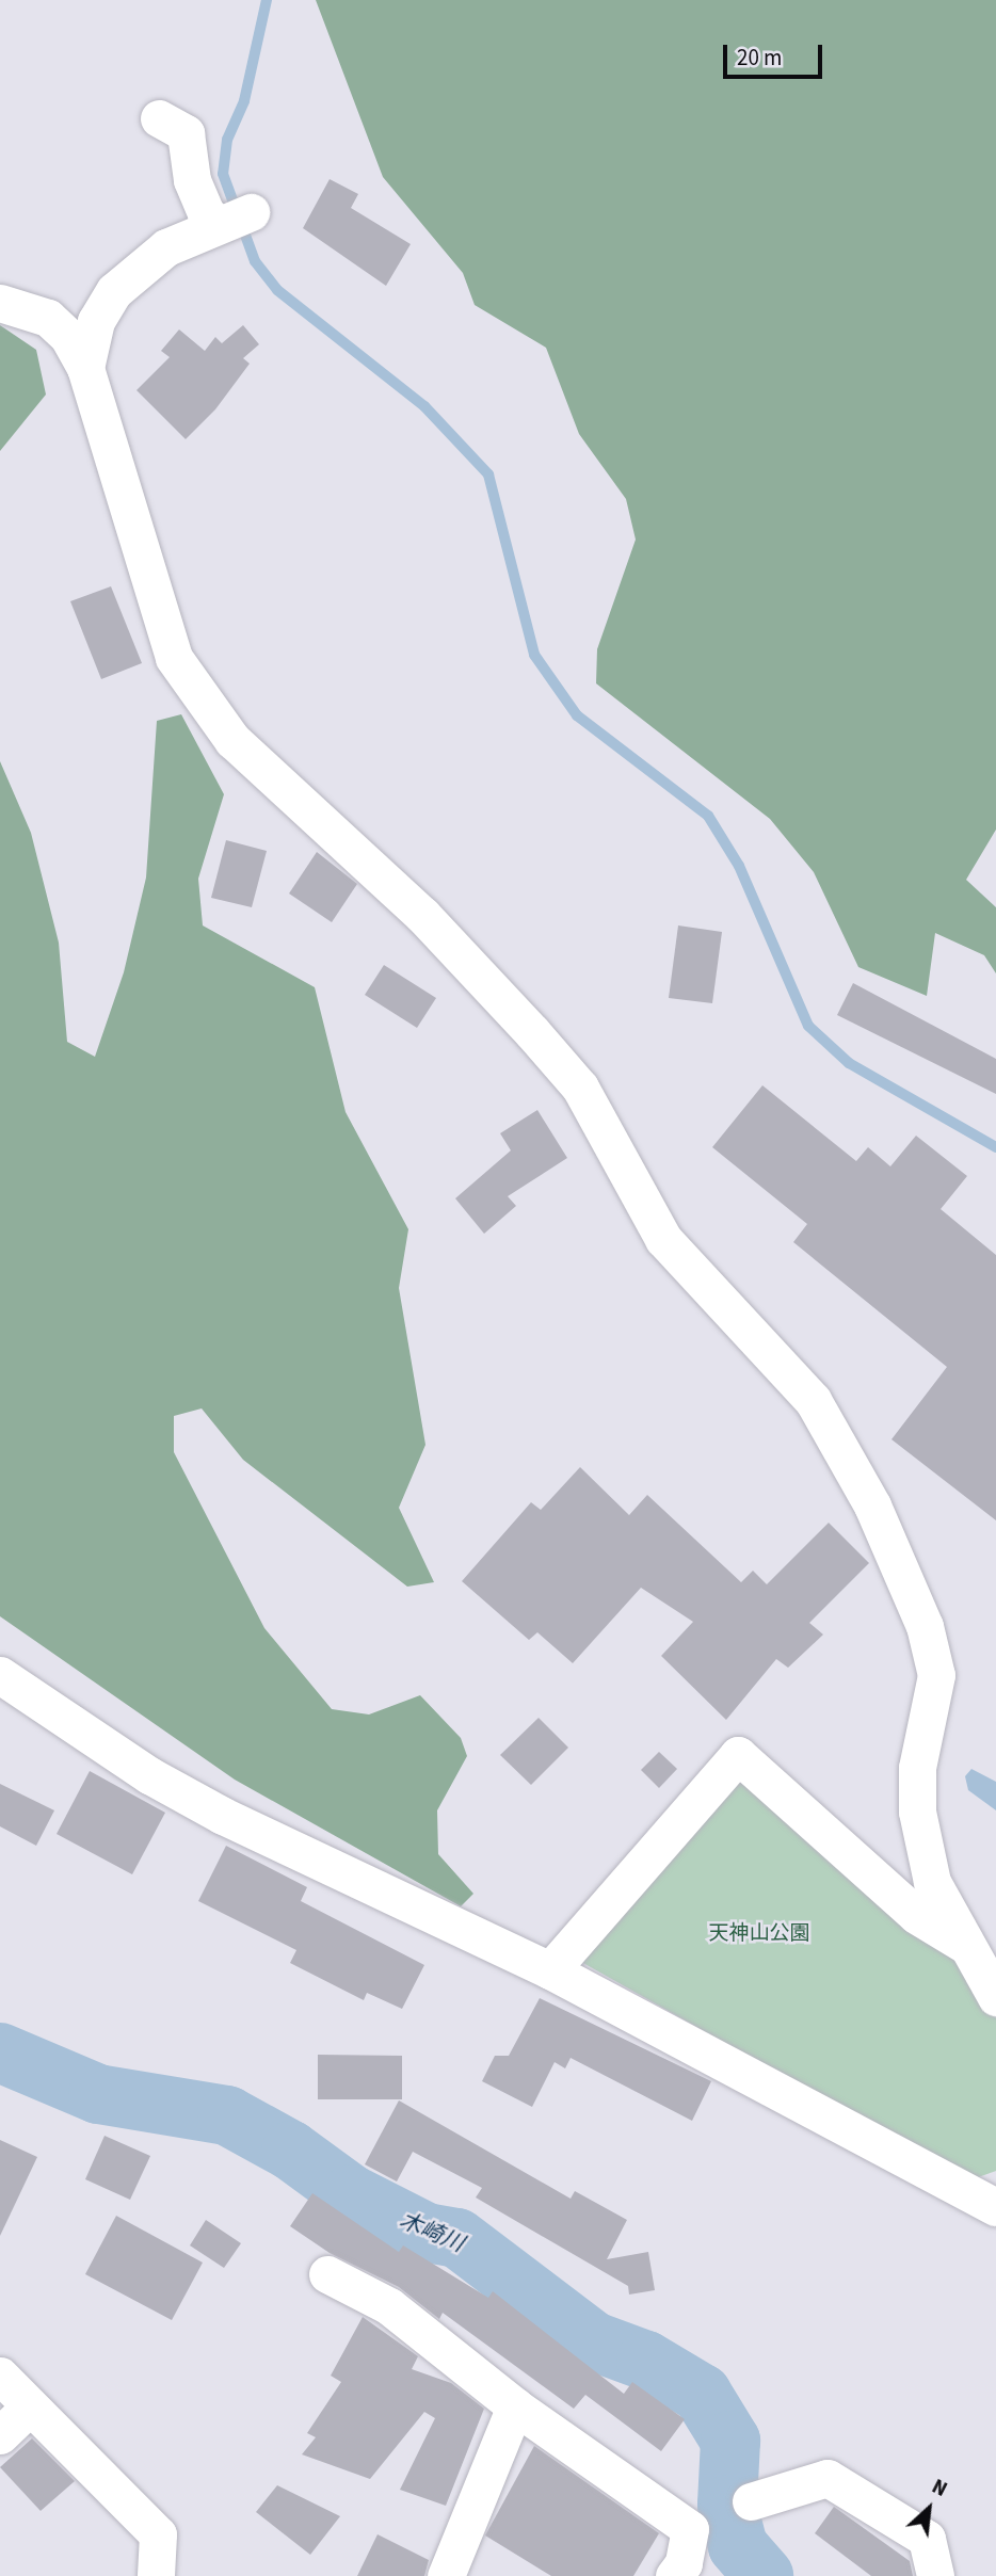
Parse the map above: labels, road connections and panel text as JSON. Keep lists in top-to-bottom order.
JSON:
{
  "water": ["木崎川"],
  "parks": ["天神山公園"],
  "scale_bar": "20 m",
  "north": "top right"
}
